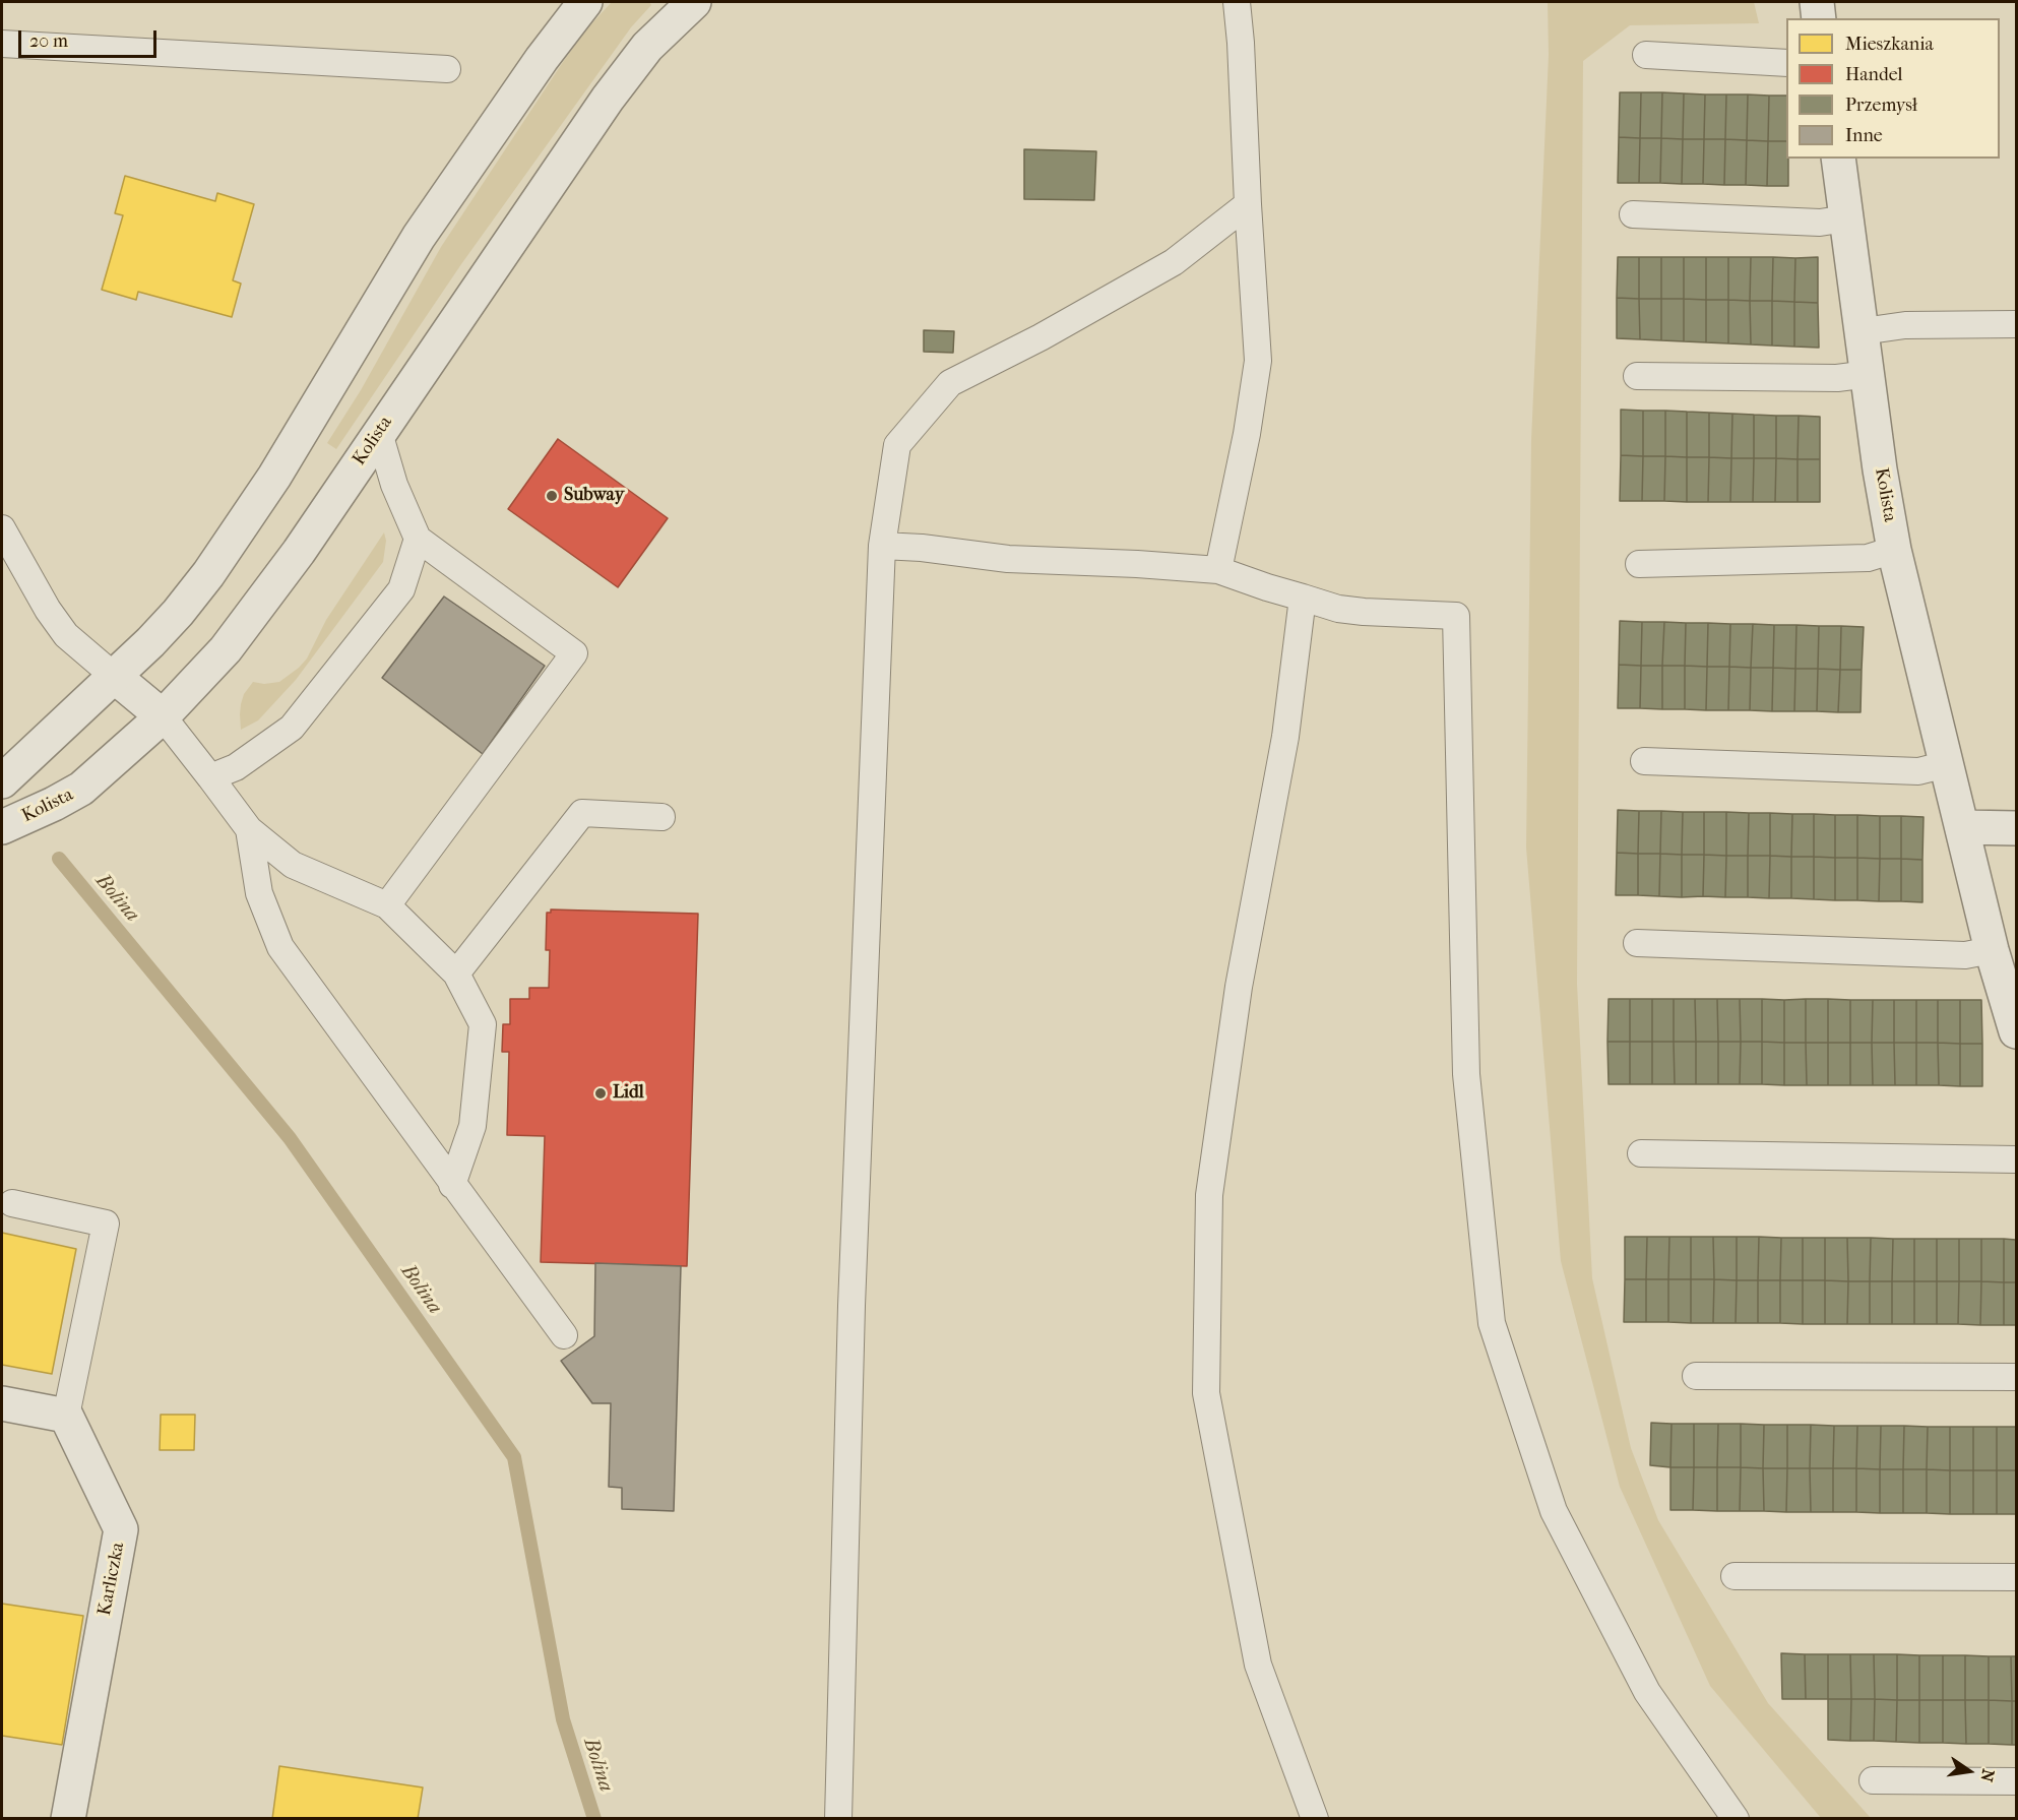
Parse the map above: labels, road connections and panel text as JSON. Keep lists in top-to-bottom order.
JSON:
{
  "streets": {
    "street": ["Kolista", "Karliczka"]
  },
  "water": ["Bolina"],
  "places": ["Subway", "Lidl"],
  "legend": [
    "Mieszkania",
    "Handel",
    "Przemysł",
    "Inne"
  ],
  "scale_bar": "20 m",
  "north": "right"
}
